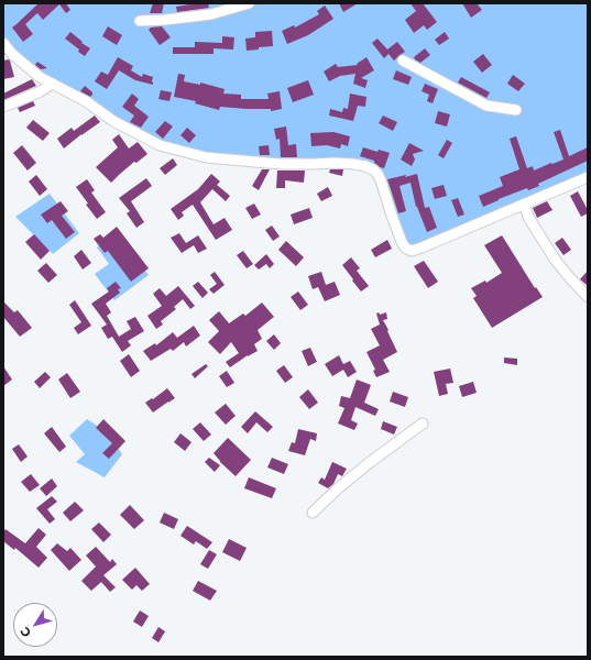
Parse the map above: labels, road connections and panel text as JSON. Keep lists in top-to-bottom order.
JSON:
{
  "north": "bottom left"
}
